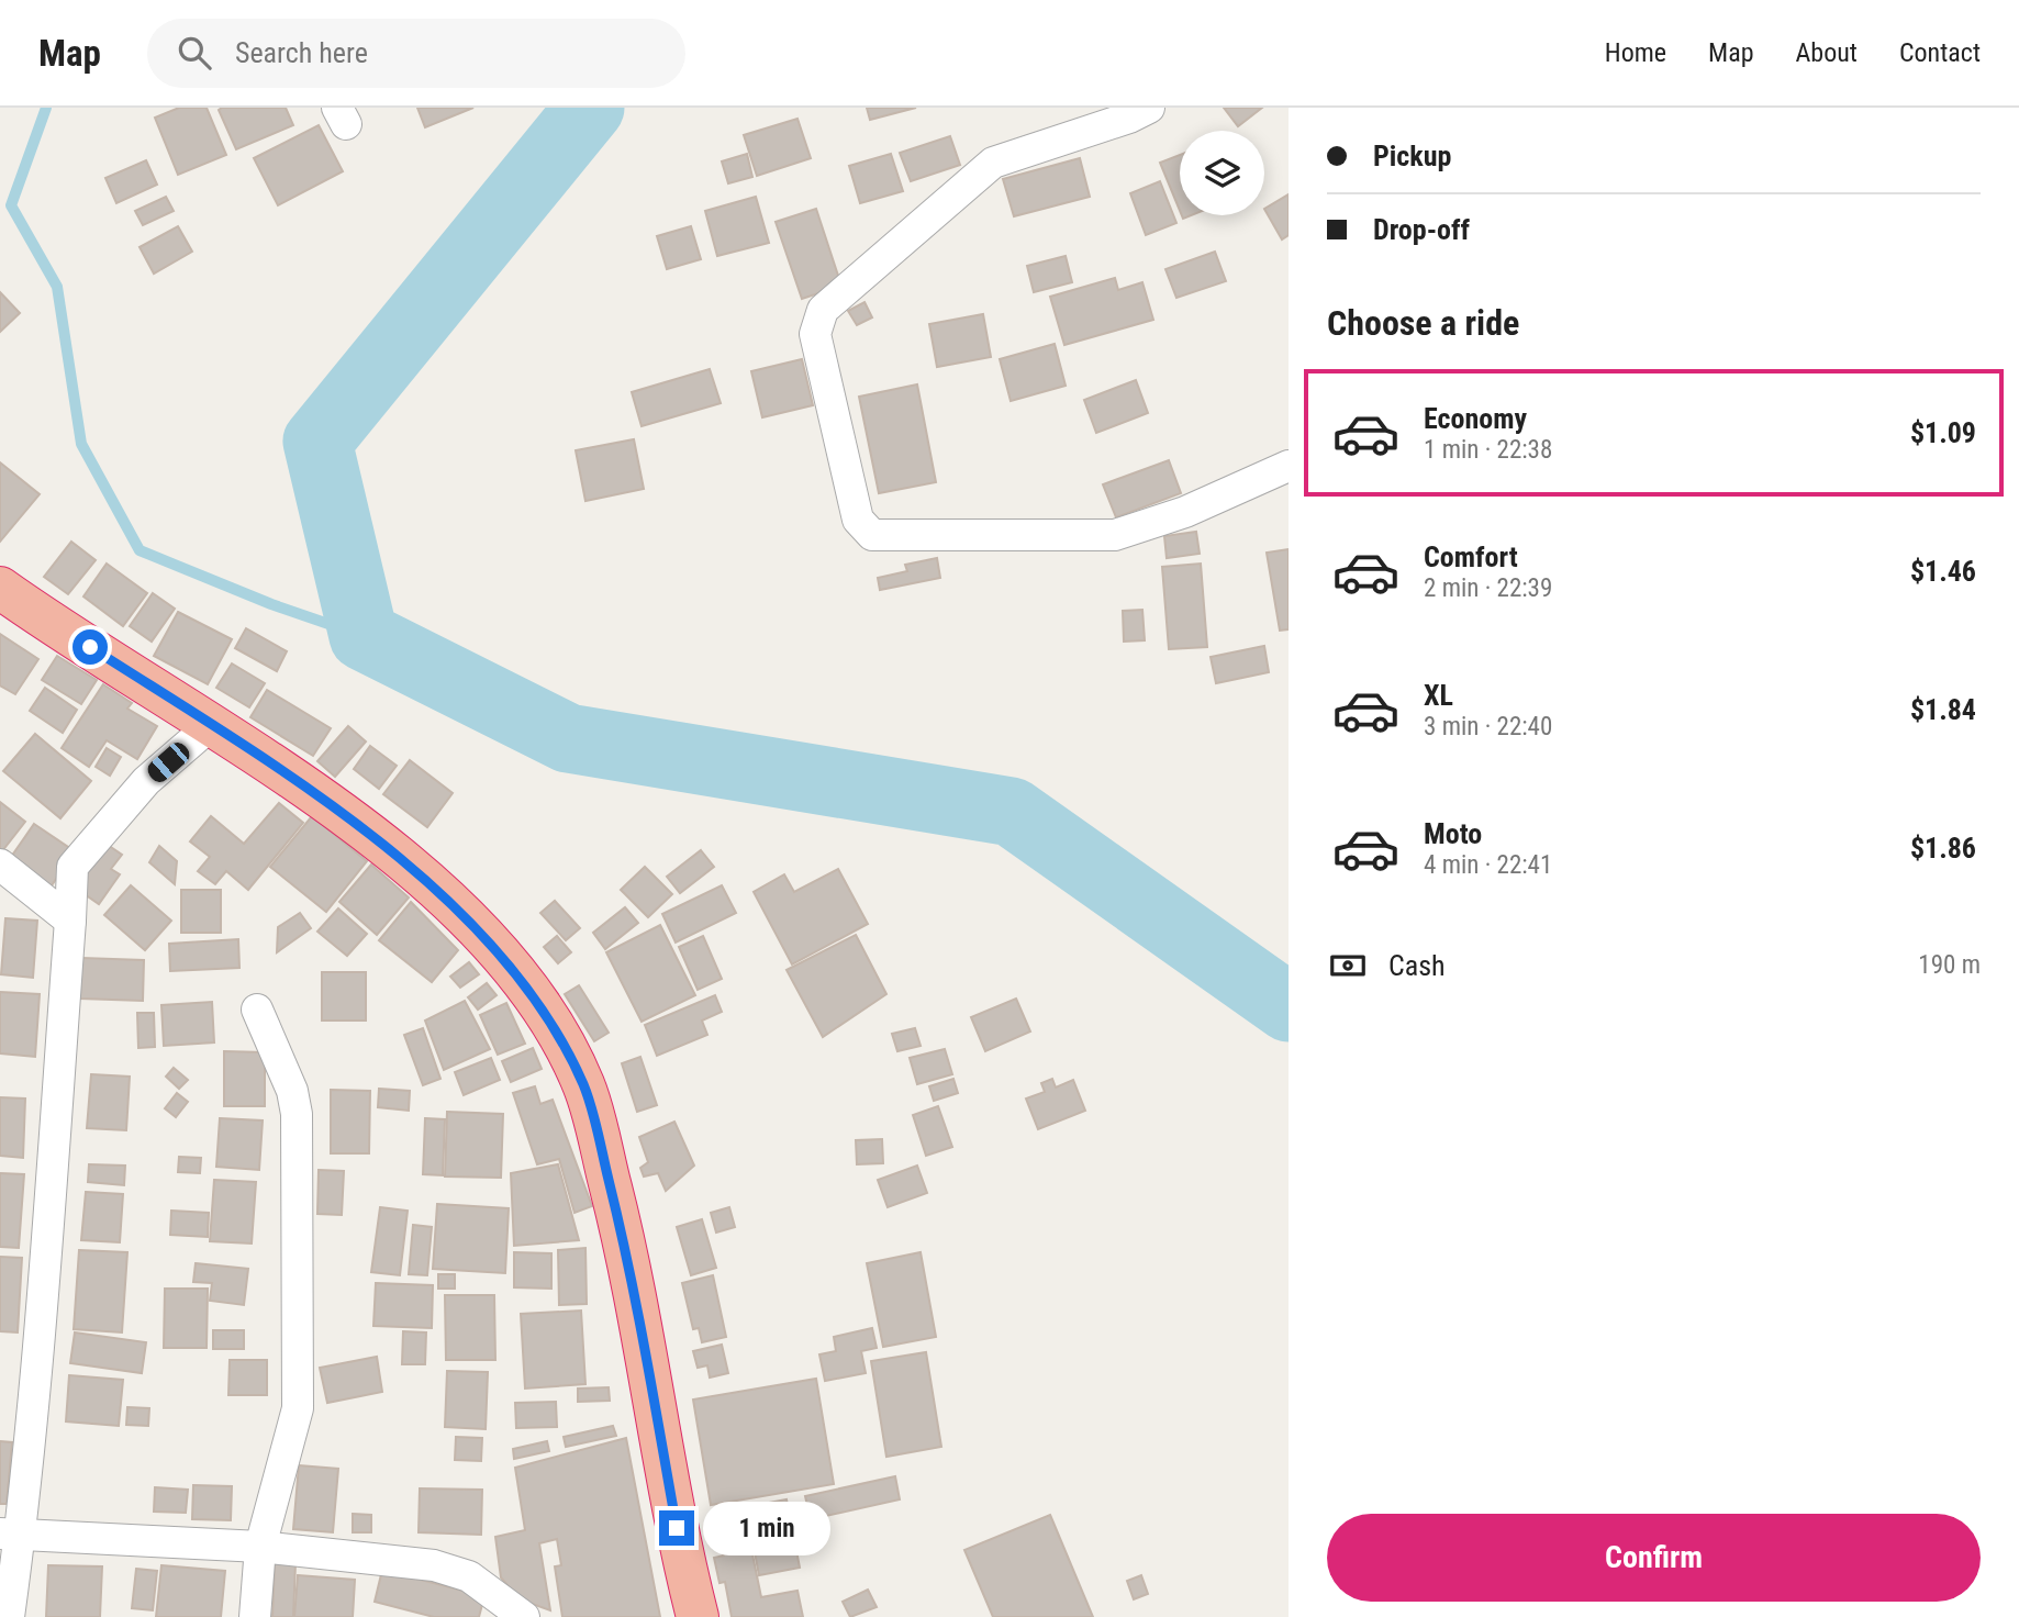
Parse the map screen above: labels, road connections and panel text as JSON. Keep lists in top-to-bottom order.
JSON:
{
  "page": {
    "header": "Map",
    "search": "Search here",
    "nav": [
      "Home",
      "Map",
      "About",
      "Contact"
    ],
    "banner": ["Pickup", "Drop-off"],
    "heading": "Choose a ride",
    "list": [
      {
        "name": "Economy",
        "note": "1 min · 22:38",
        "value": "$1.09"
      },
      {
        "name": "Comfort",
        "note": "2 min · 22:39",
        "value": "$1.46"
      },
      {
        "name": "XL",
        "note": "3 min · 22:40",
        "value": "$1.84"
      },
      {
        "name": "Moto",
        "note": "4 min · 22:41",
        "value": "$1.86"
      }
    ],
    "pay": ["Cash", "190 m"],
    "buttons": "Confirm",
    "bubble": "1 min"
  }
}
